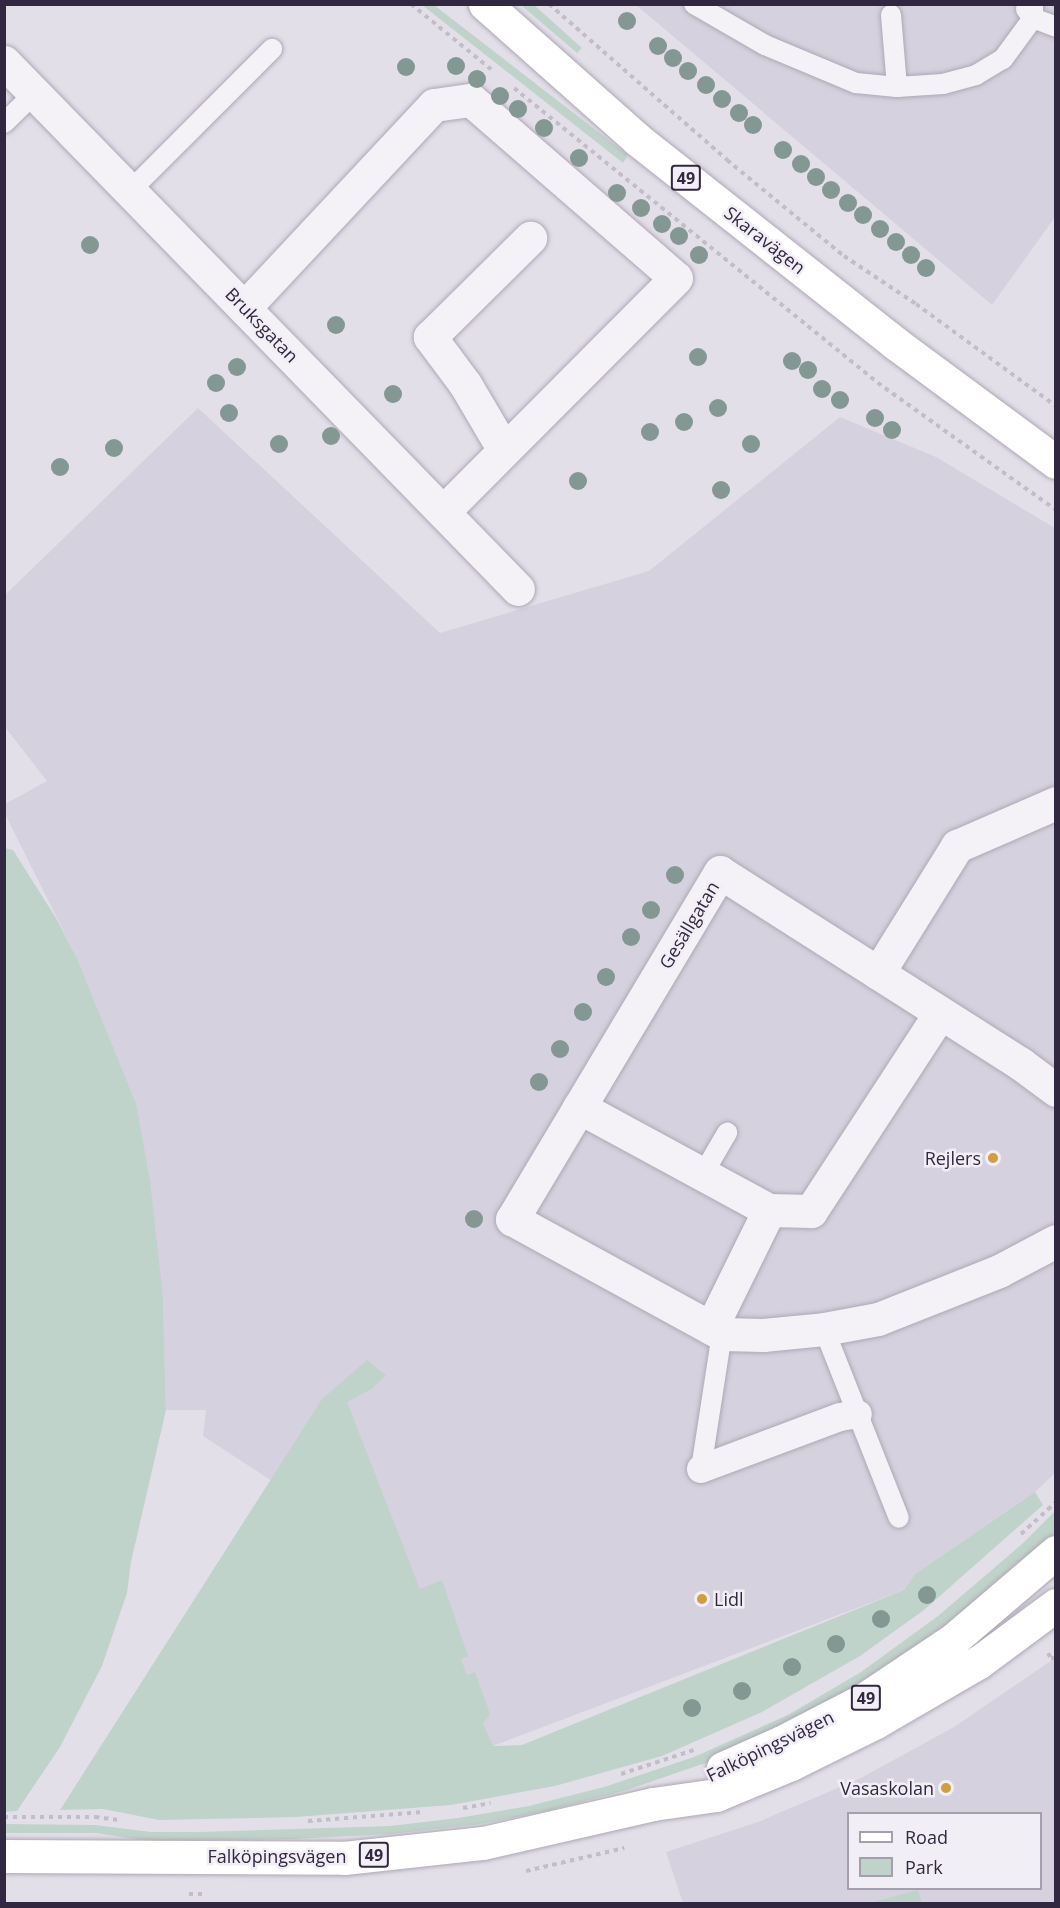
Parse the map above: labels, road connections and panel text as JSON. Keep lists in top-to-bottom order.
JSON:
{
  "streets": {
    "main road": ["49", "Skaravägen", "Falköpingsvägen"],
    "street": ["Bruksgatan", "Gesällgatan"]
  },
  "places": ["Rejlers", "Lidl", "Vasaskolan"],
  "legend": ["Road", "Park"]
}
